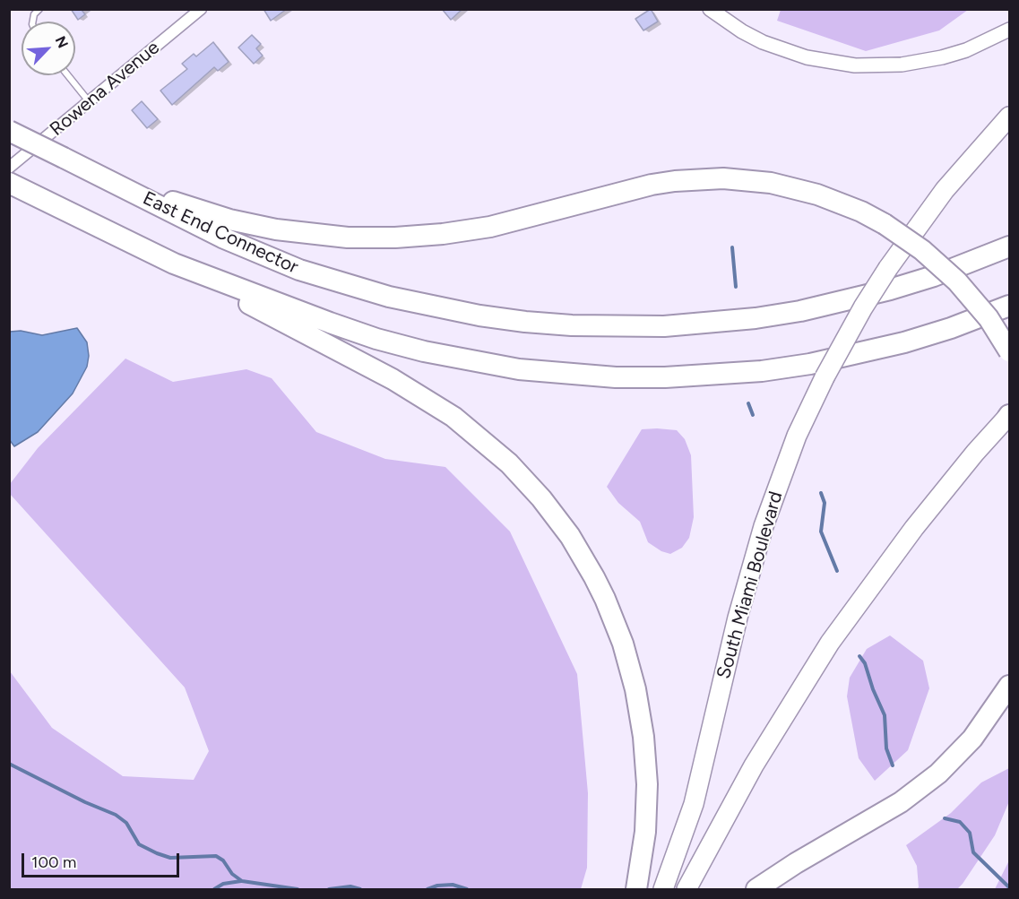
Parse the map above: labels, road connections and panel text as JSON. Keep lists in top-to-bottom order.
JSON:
{
  "streets": {
    "highway": ["East End Connector", "South Miami Boulevard"],
    "street": ["Rowena Avenue"]
  },
  "scale_bar": "100 m",
  "north": "top right"
}
